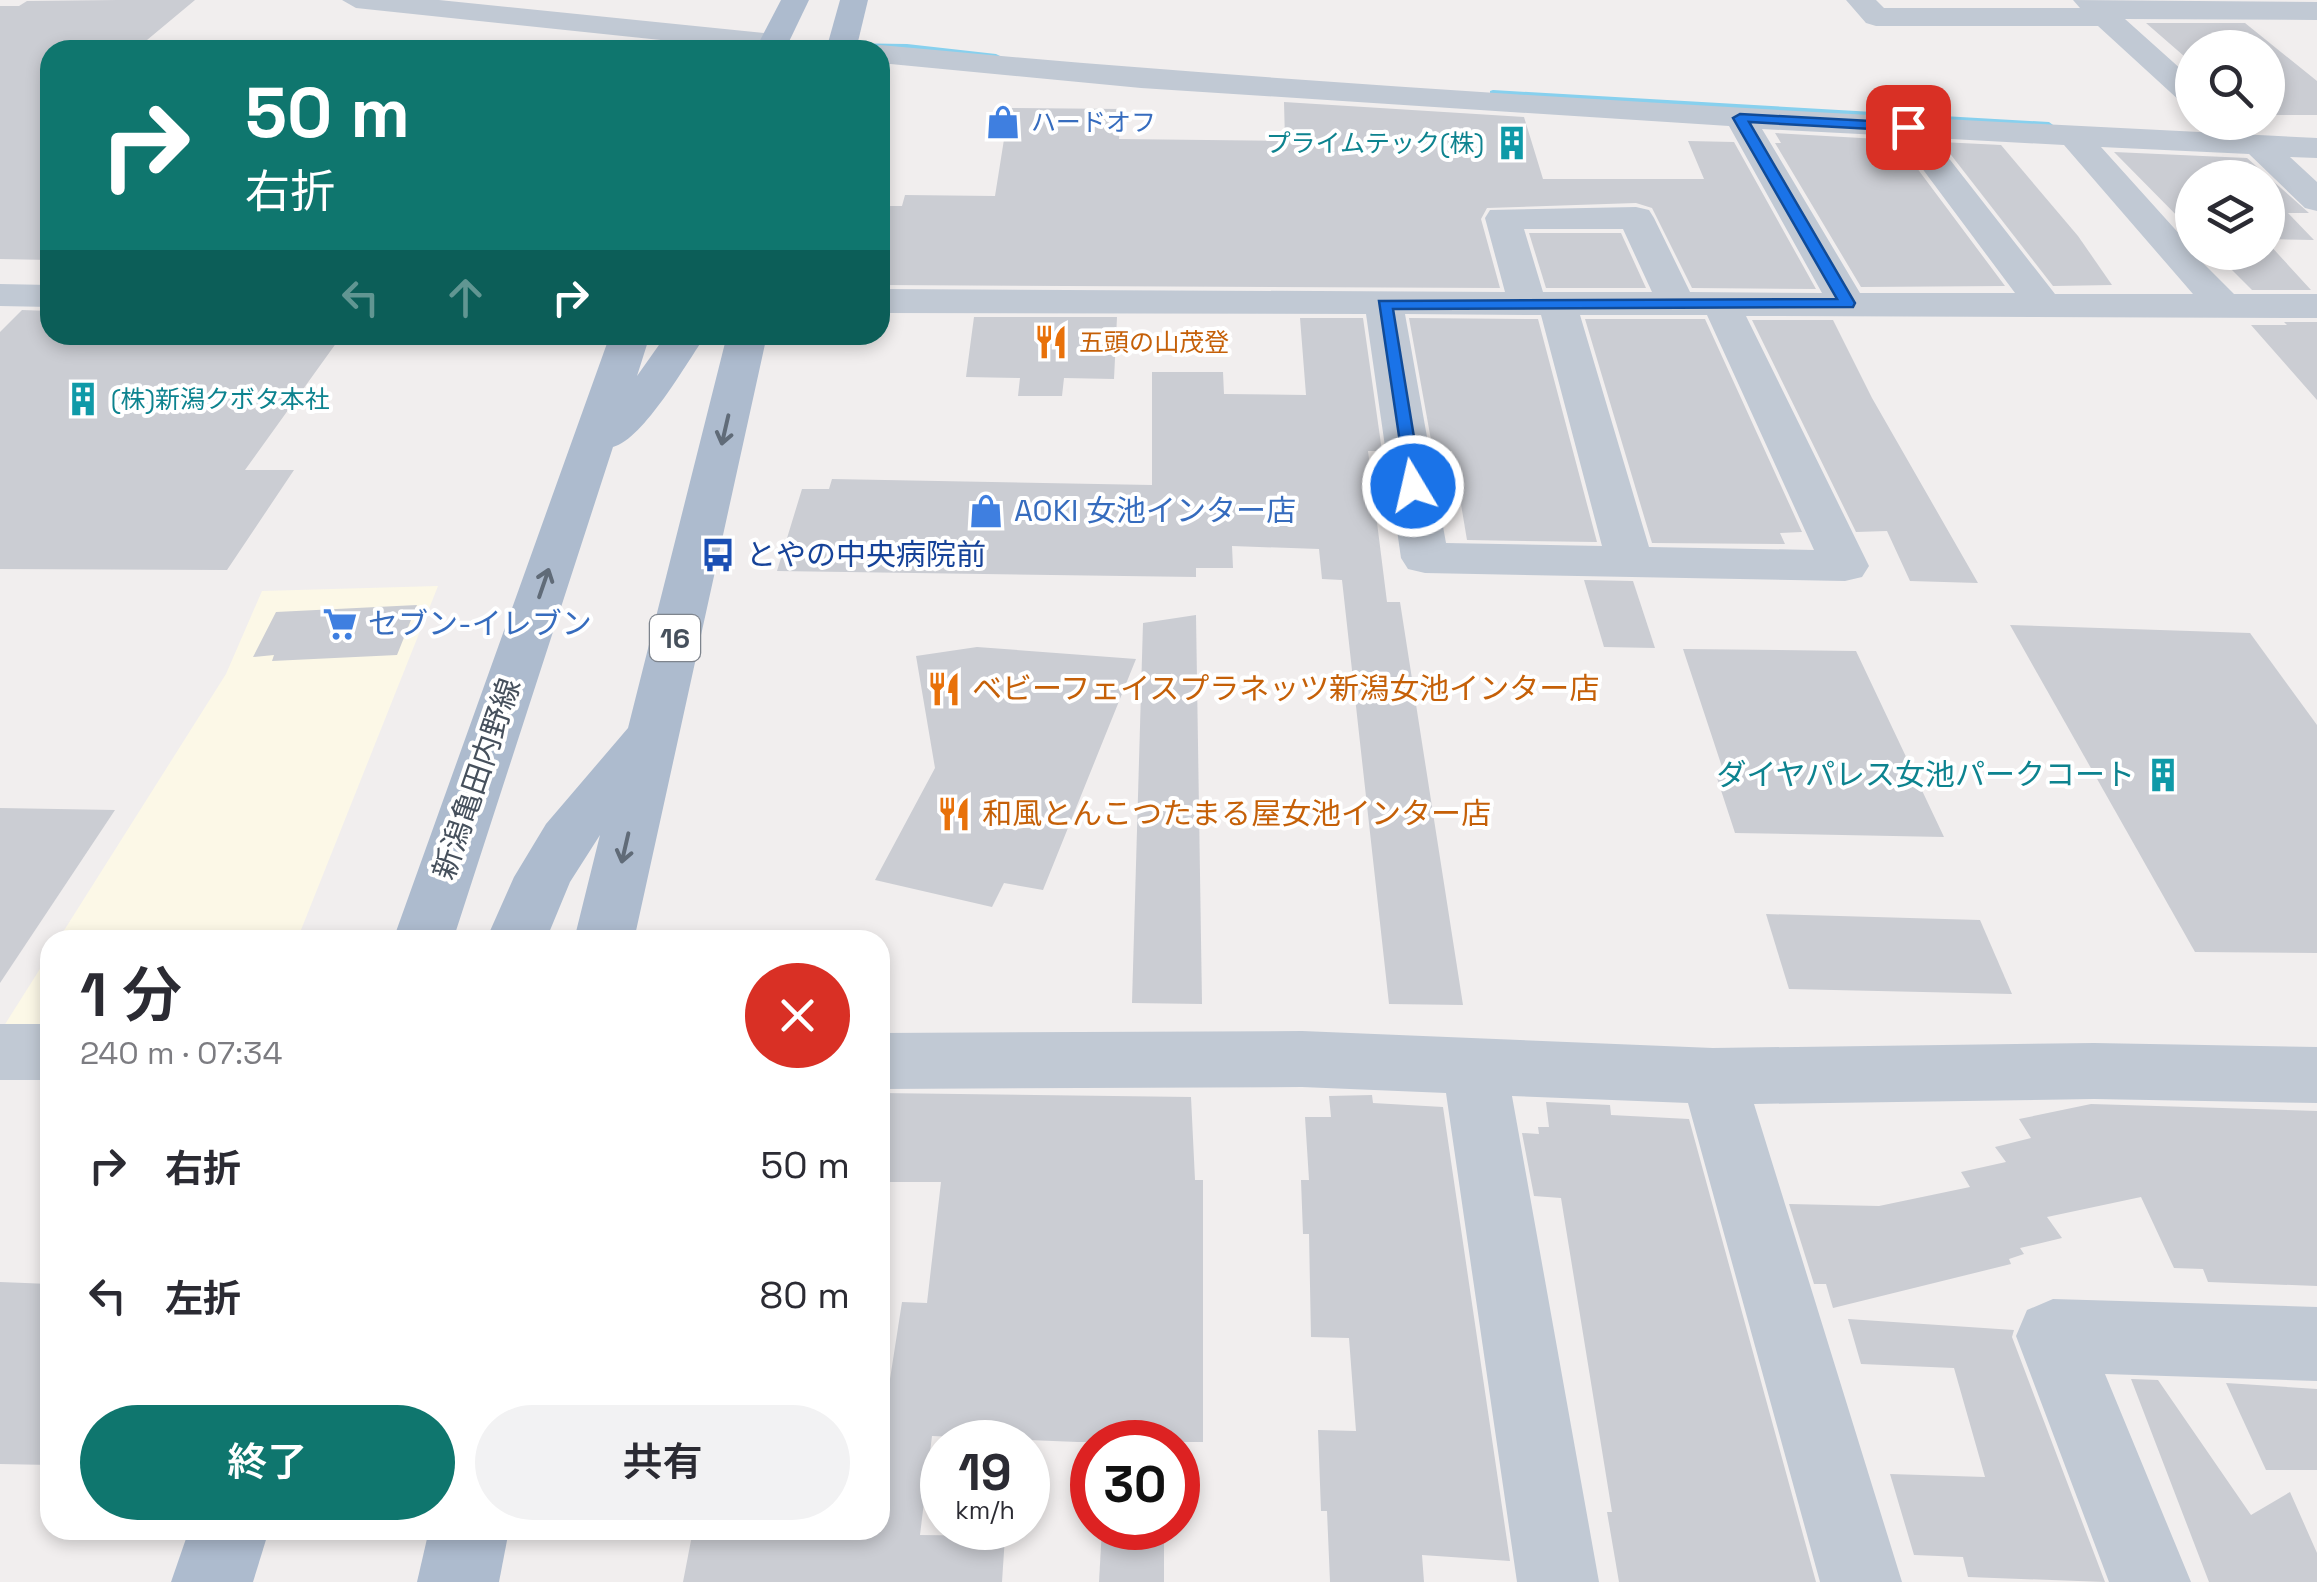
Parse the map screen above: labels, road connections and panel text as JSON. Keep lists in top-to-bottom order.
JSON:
{
  "streets": {
    "main road": ["16", "新潟亀田内野線"]
  },
  "places": {
    "shop": ["ハードオフ", "AOKI 女池インター店"],
    "building": ["プライムテック(株)", "(株)新潟クボタ本社", "ダイヤパレス女池パークコート"],
    "restaurant": ["五頭の山茂登", "ベビーフェイスプラネッツ新潟女池インター店", "和風とんこつたまる屋女池インター店"],
    "bus stop": ["とやの中央病院前"],
    "supermarket": ["セブン-イレブン"]
  },
  "page": {
    "turn": ["50 m", "右折"],
    "heading": ["1 分", "240 m · 07:34"],
    "list": [
      {
        "name": "右折",
        "value": "50 m"
      },
      {
        "name": "左折",
        "value": "80 m"
      }
    ],
    "buttons": ["終了", "共有"],
    "speed": "19 km/h",
    "limit": "30"
  }
}
